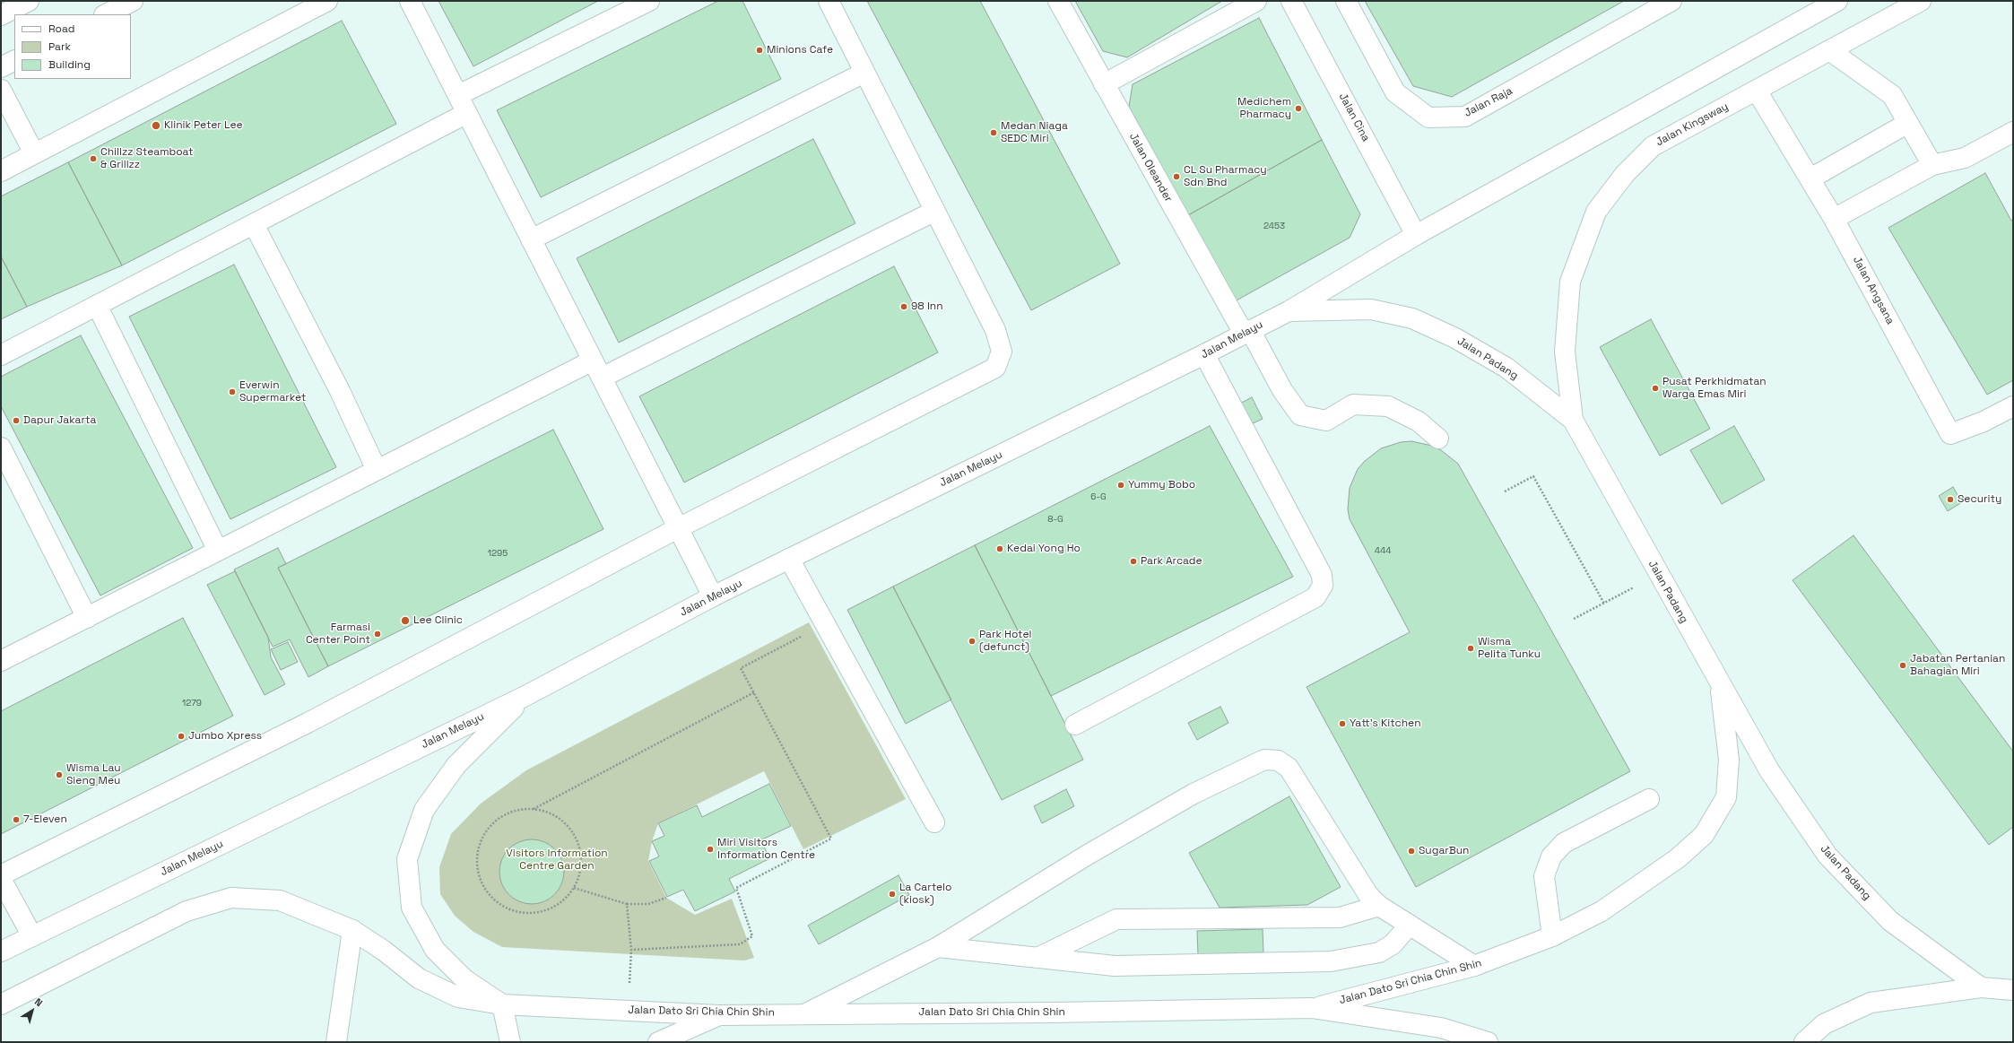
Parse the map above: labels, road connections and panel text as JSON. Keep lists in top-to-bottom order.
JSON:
{
  "streets": {
    "main road": [
      "Jalan Raja",
      "Jalan Cina",
      "Jalan Kingsway",
      "Jalan Oleander",
      "Jalan Angsana",
      "Jalan Melayu",
      "Jalan Padang",
      "Jalan Dato Sri Chia Chin Shin"
    ]
  },
  "crossings": [
    ["Jalan Cina", "Jalan Melayu"],
    ["Jalan Kingsway", "Jalan Angsana"],
    ["Jalan Kingsway", "Jalan Padang"],
    ["Jalan Oleander", "Jalan Melayu"],
    ["Jalan Melayu", "Jalan Padang"],
    ["Jalan Padang", "Jalan Dato Sri Chia Chin Shin"]
  ],
  "parks": ["Visitors Information Centre Garden"],
  "places": [
    "Minions Cafe",
    "Medichem Pharmacy",
    "Klinik Peter Lee",
    "Medan Niaga SEDC Miri",
    "Chillzz Steamboat & Grillzz",
    "CL Su Pharmacy Sdn Bhd",
    "98 Inn",
    "Pusat Perkhidmatan Warga Emas Miri",
    "Everwin Supermarket",
    "Dapur Jakarta",
    "Yummy Bobo",
    "Security",
    "Kedai Yong Ho",
    "Park Arcade",
    "Lee Clinic",
    "Farmasi Center Point",
    "Park Hotel (defunct)",
    "Wisma Pelita Tunku",
    "Jabatan Pertanian Bahagian Miri",
    "Yatt's Kitchen",
    "Jumbo Xpress",
    "Wisma Lau Sieng Meu",
    "7-Eleven",
    "Miri Visitors Information Centre",
    "SugarBun",
    "La Cartelo (kiosk)"
  ],
  "house_numbers": [
    "2453",
    "6-G",
    "8-G",
    "444",
    "1295",
    "1279"
  ],
  "legend": ["Road", "Park", "Building"],
  "north": "top right"
}
